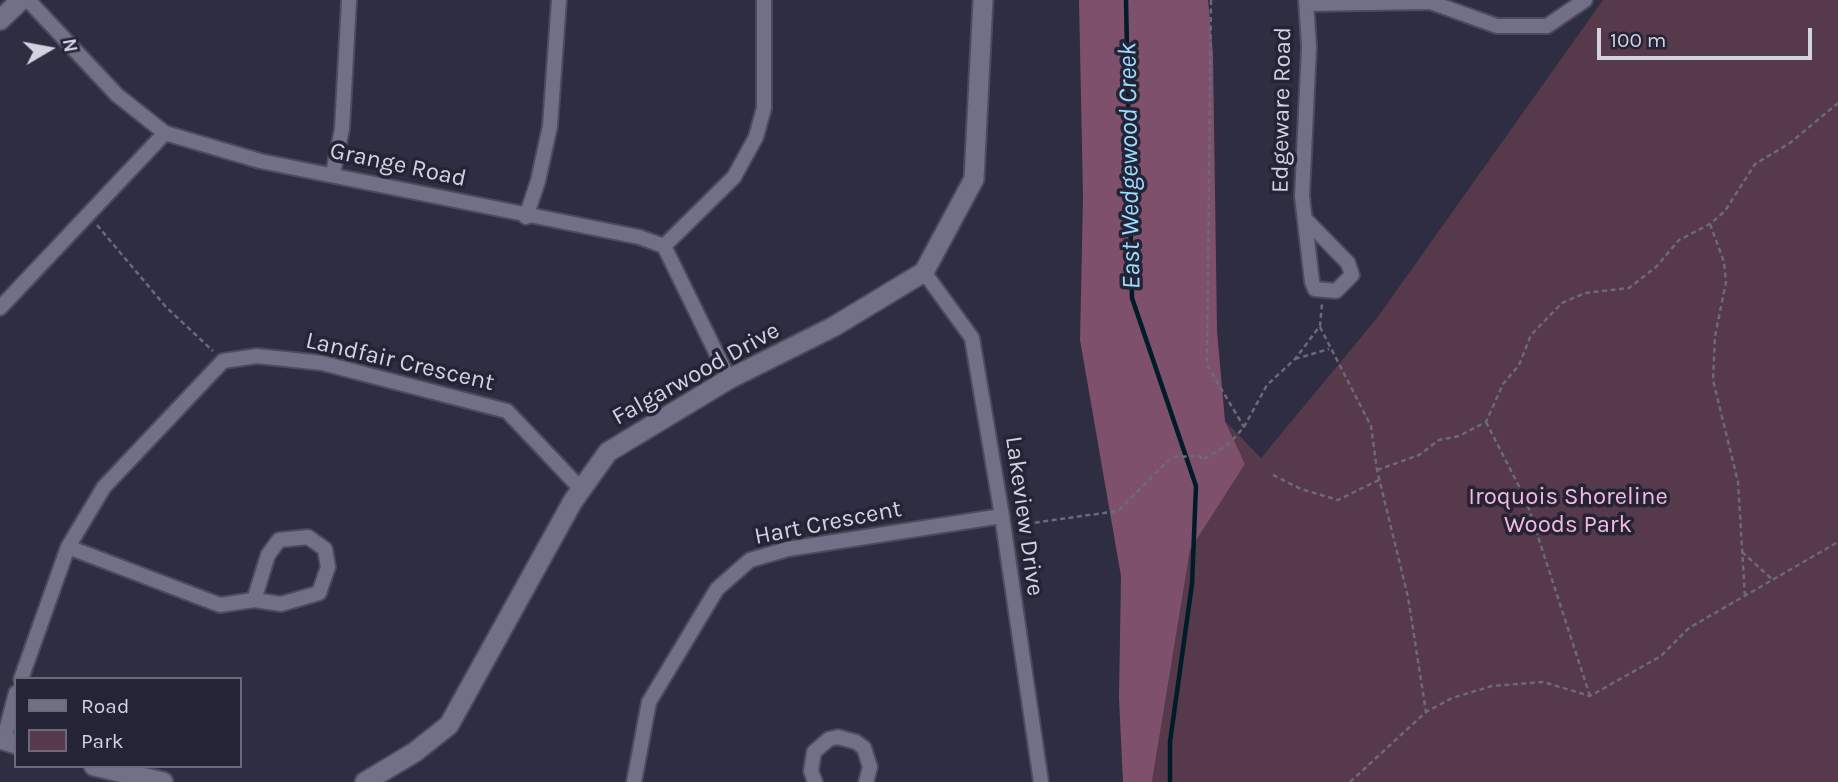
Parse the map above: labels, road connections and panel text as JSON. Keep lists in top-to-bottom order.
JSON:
{
  "streets": {
    "street": [
      "Edgeware Road",
      "Grange Road",
      "Landfair Crescent",
      "Falgarwood Drive",
      "Lakeview Drive",
      "Hart Crescent"
    ]
  },
  "crossings": [
    ["Landfair Crescent", "Falgarwood Drive"],
    ["Falgarwood Drive", "Lakeview Drive"],
    ["Lakeview Drive", "Hart Crescent"]
  ],
  "water": ["East Wedgewood Creek"],
  "parks": ["Iroquois Shoreline Woods Park"],
  "legend": ["Road", "Park"],
  "scale_bar": "100 m",
  "north": "right"
}
